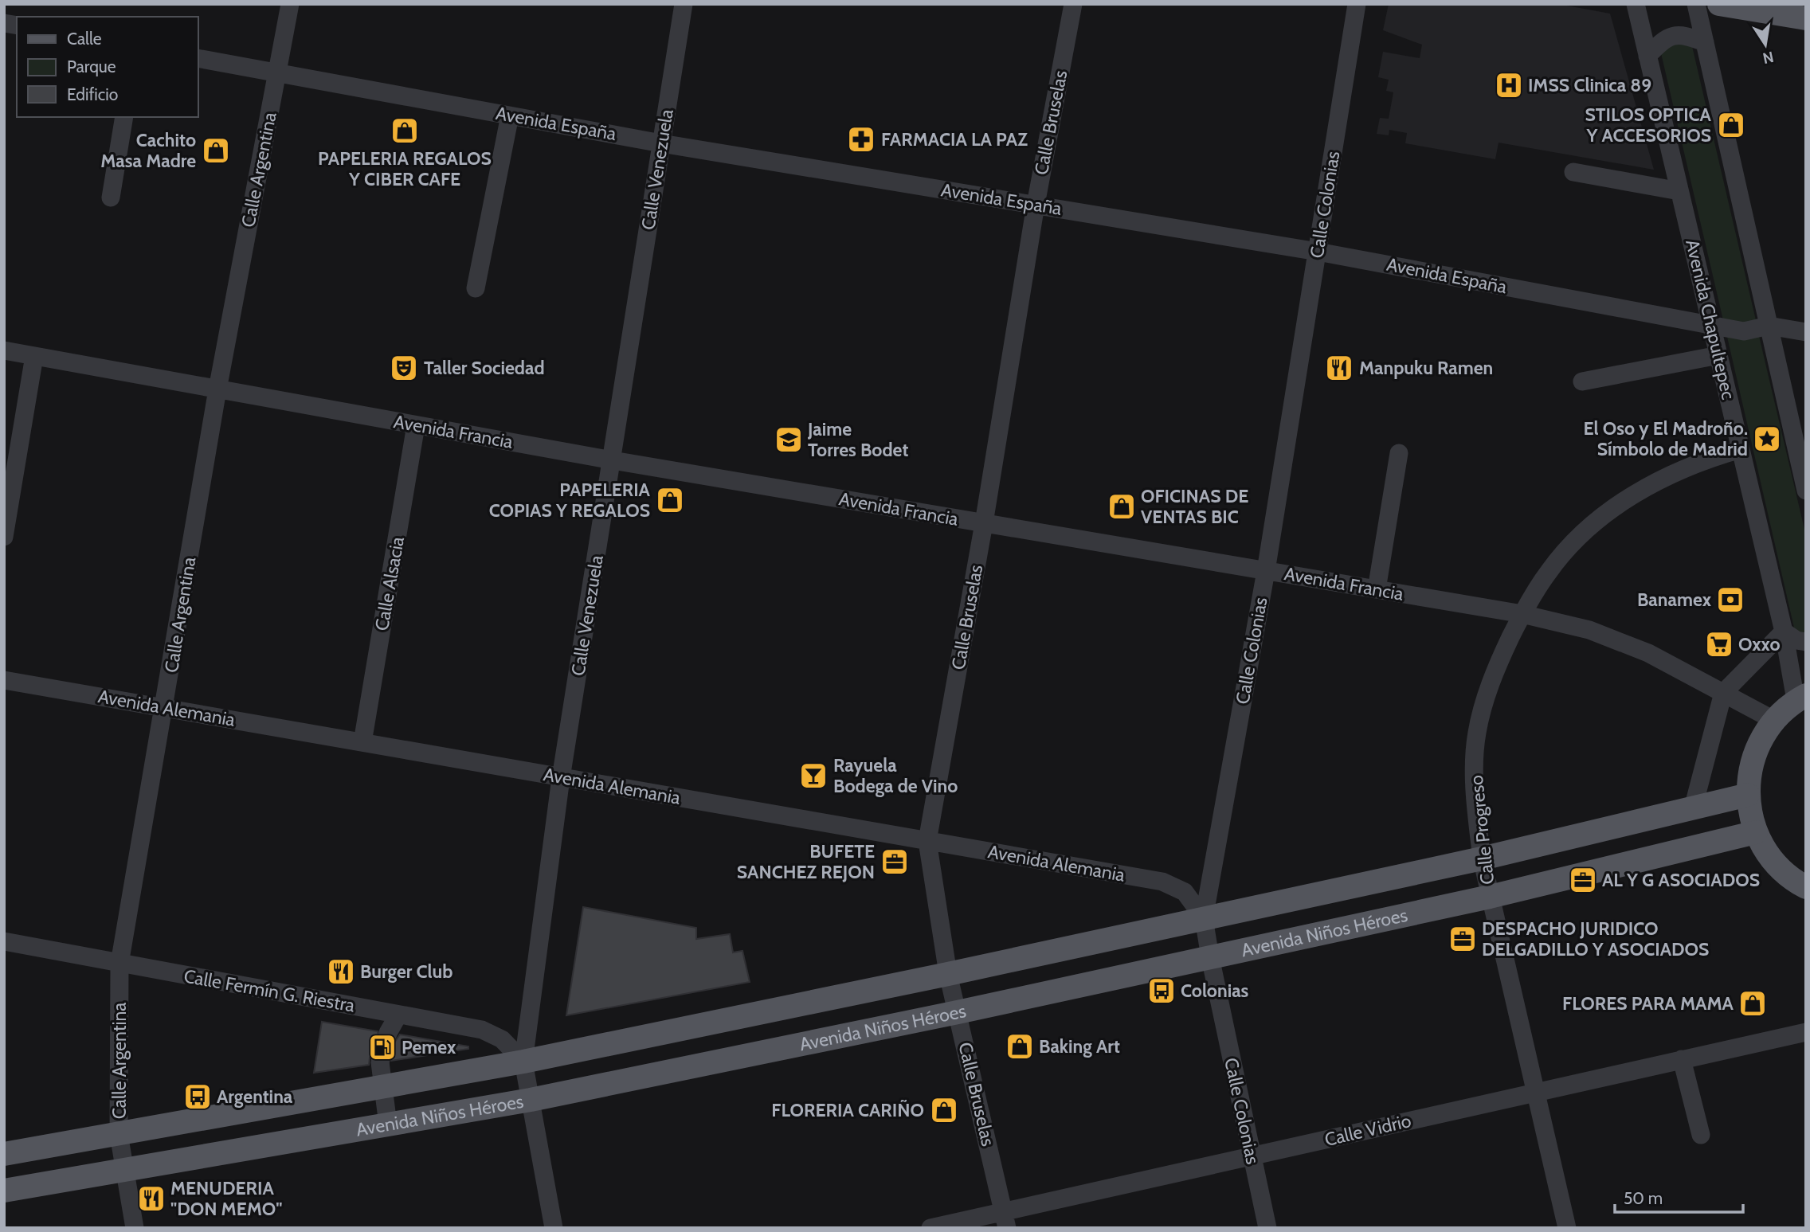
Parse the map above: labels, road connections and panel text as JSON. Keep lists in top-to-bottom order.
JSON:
{
  "streets": {
    "main road": ["Avenida Niños Héroes"],
    "street": [
      "Calle Bruselas",
      "Avenida España",
      "Calle Argentina",
      "Calle Venezuela",
      "Calle Colonias",
      "Avenida Chapultepec",
      "Avenida Francia",
      "Calle Alsacia",
      "Avenida Alemania",
      "Calle Progreso",
      "Calle Fermín G. Riestra",
      "Calle Vidrio"
    ]
  },
  "crossings": [
    ["Calle Bruselas", "Avenida España"],
    ["Calle Bruselas", "Avenida Francia"],
    ["Calle Bruselas", "Avenida Alemania"],
    ["Calle Bruselas", "Avenida Niños Héroes"],
    ["Calle Bruselas", "Calle Vidrio"],
    ["Avenida España", "Calle Argentina"],
    ["Avenida España", "Calle Venezuela"],
    ["Avenida España", "Calle Colonias"],
    ["Avenida España", "Avenida Chapultepec"],
    ["Calle Argentina", "Avenida Francia"],
    ["Calle Argentina", "Avenida Alemania"],
    ["Calle Argentina", "Avenida Niños Héroes"],
    ["Calle Argentina", "Calle Fermín G. Riestra"],
    ["Calle Venezuela", "Avenida Francia"],
    ["Calle Venezuela", "Avenida Alemania"],
    ["Calle Venezuela", "Avenida Niños Héroes"],
    ["Calle Venezuela", "Calle Fermín G. Riestra"],
    ["Calle Colonias", "Avenida Francia"],
    ["Calle Colonias", "Avenida Alemania"],
    ["Calle Colonias", "Avenida Niños Héroes"],
    ["Calle Colonias", "Calle Vidrio"],
    ["Avenida Chapultepec", "Calle Progreso"],
    ["Avenida Francia", "Calle Alsacia"],
    ["Avenida Francia", "Calle Progreso"],
    ["Calle Alsacia", "Avenida Alemania"],
    ["Calle Progreso", "Avenida Niños Héroes"],
    ["Calle Progreso", "Calle Vidrio"]
  ],
  "places": {
    "hospital": ["IMSS Clinica 89"],
    "shop": [
      "STILOS OPTICA Y ACCESORIOS",
      "PAPELERIA REGALOS Y CIBER CAFE",
      "Cachito Masa Madre",
      "PAPELERIA COPIAS Y REGALOS",
      "OFICINAS DE VENTAS BIC",
      "FLORES PARA MAMA",
      "Baking Art",
      "FLORERIA CARIÑO"
    ],
    "pharmacy": ["FARMACIA LA PAZ"],
    "theatre": ["Taller Sociedad"],
    "restaurant": ["Manpuku Ramen", "Burger Club", "MENUDERIA \"DON MEMO\""],
    "place": ["El Oso y El Madroño. Símbolo de Madrid"],
    "school or university": ["Jaime Torres Bodet"],
    "bank": ["Banamex"],
    "supermarket": ["Oxxo"],
    "bar": ["Rayuela Bodega de Vino"],
    "office": ["BUFETE SANCHEZ REJON", "AL Y G ASOCIADOS", "DESPACHO JURIDICO DELGADILLO Y ASOCIADOS"],
    "bus stop": ["Colonias", "Argentina"],
    "fuel station": ["Pemex"]
  },
  "legend": ["Calle", "Parque", "Edificio"],
  "scale_bar": "50 m",
  "north": "bottom"
}
